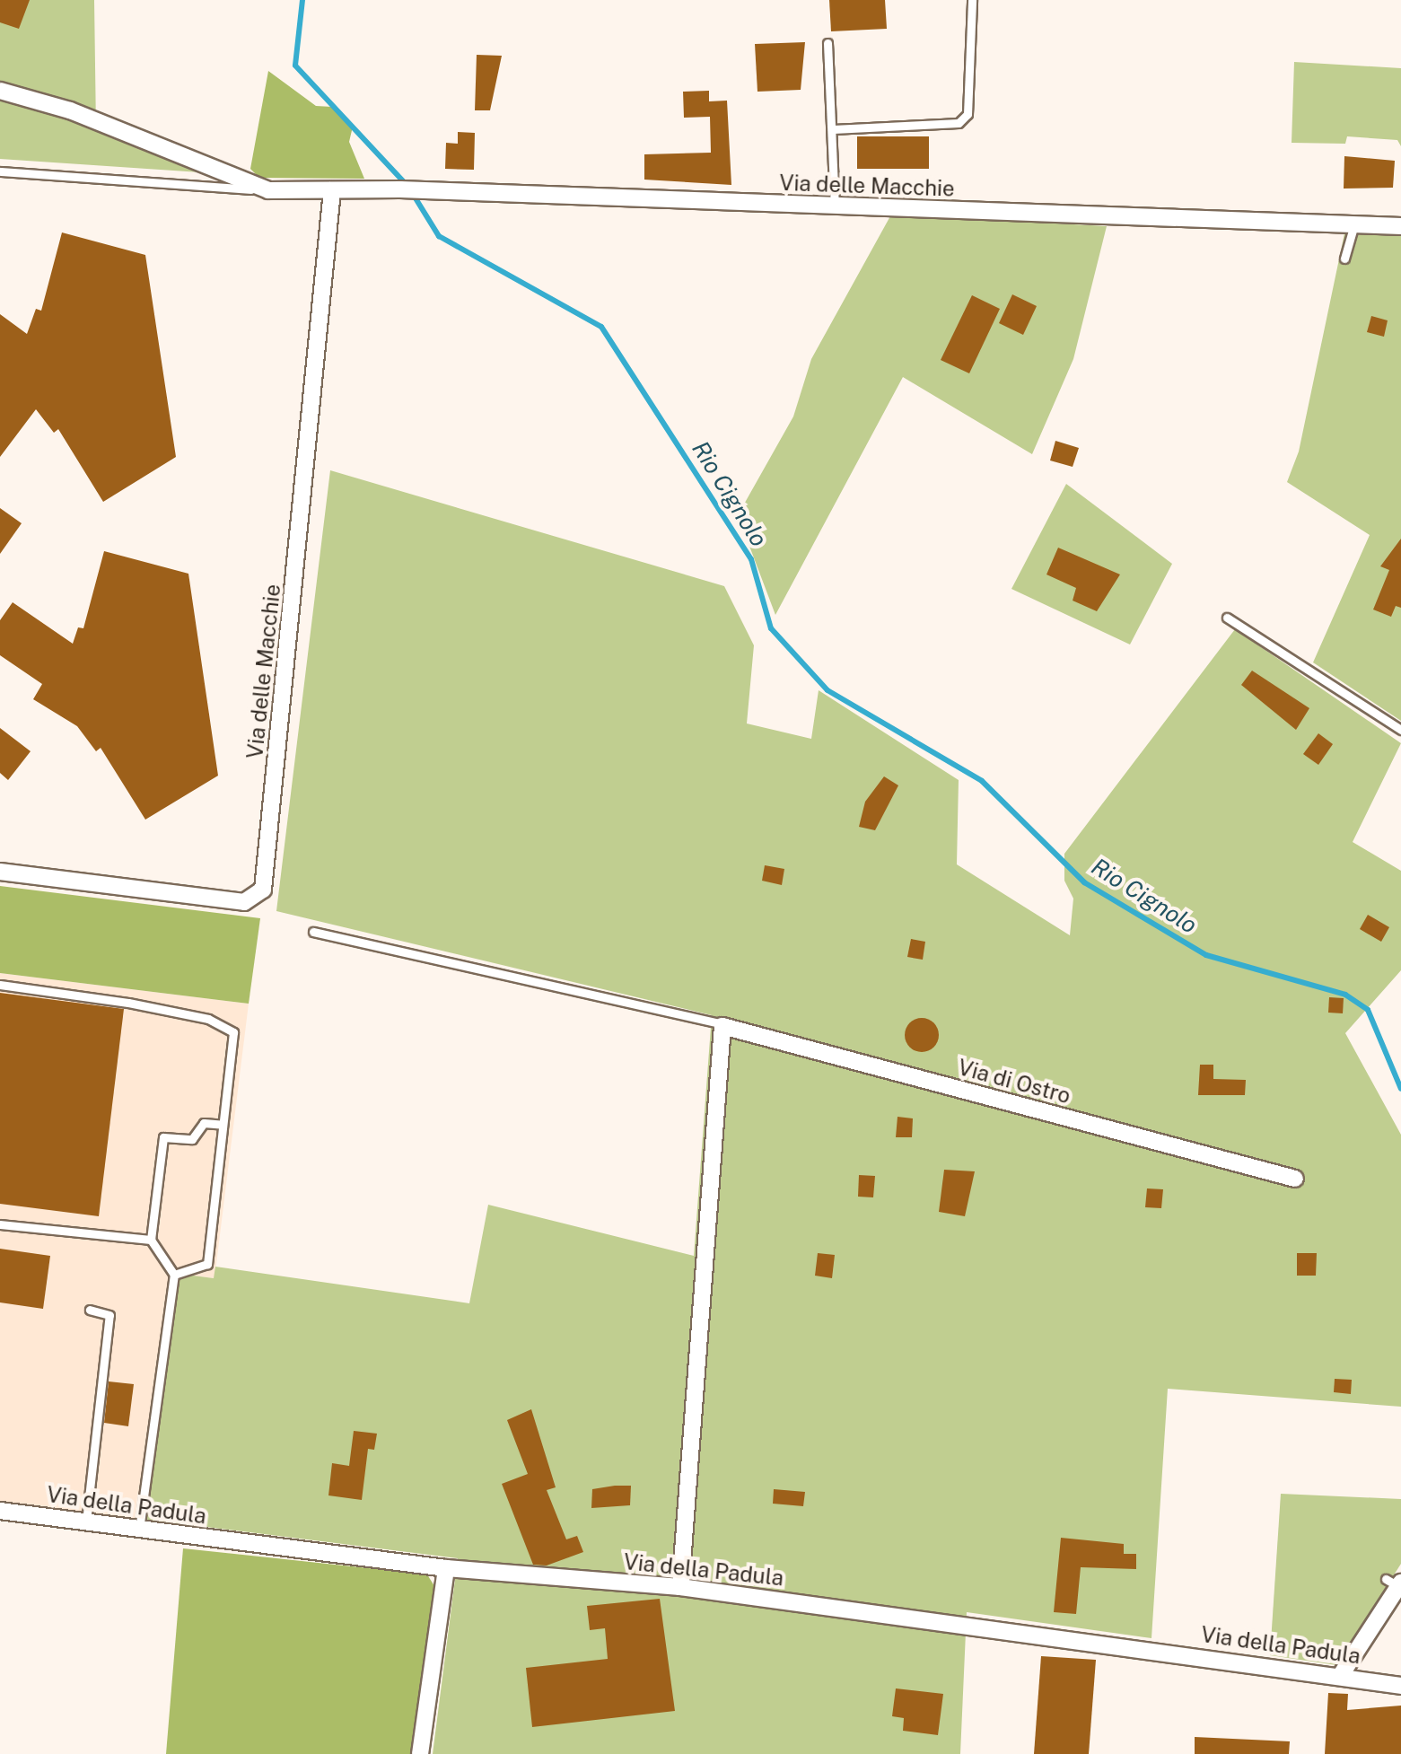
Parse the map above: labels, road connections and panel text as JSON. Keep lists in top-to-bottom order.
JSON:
{
  "streets": {
    "street": ["Via delle Macchie", "Via di Ostro", "Via della Padula"]
  },
  "water": ["Rio Cignolo"]
}
